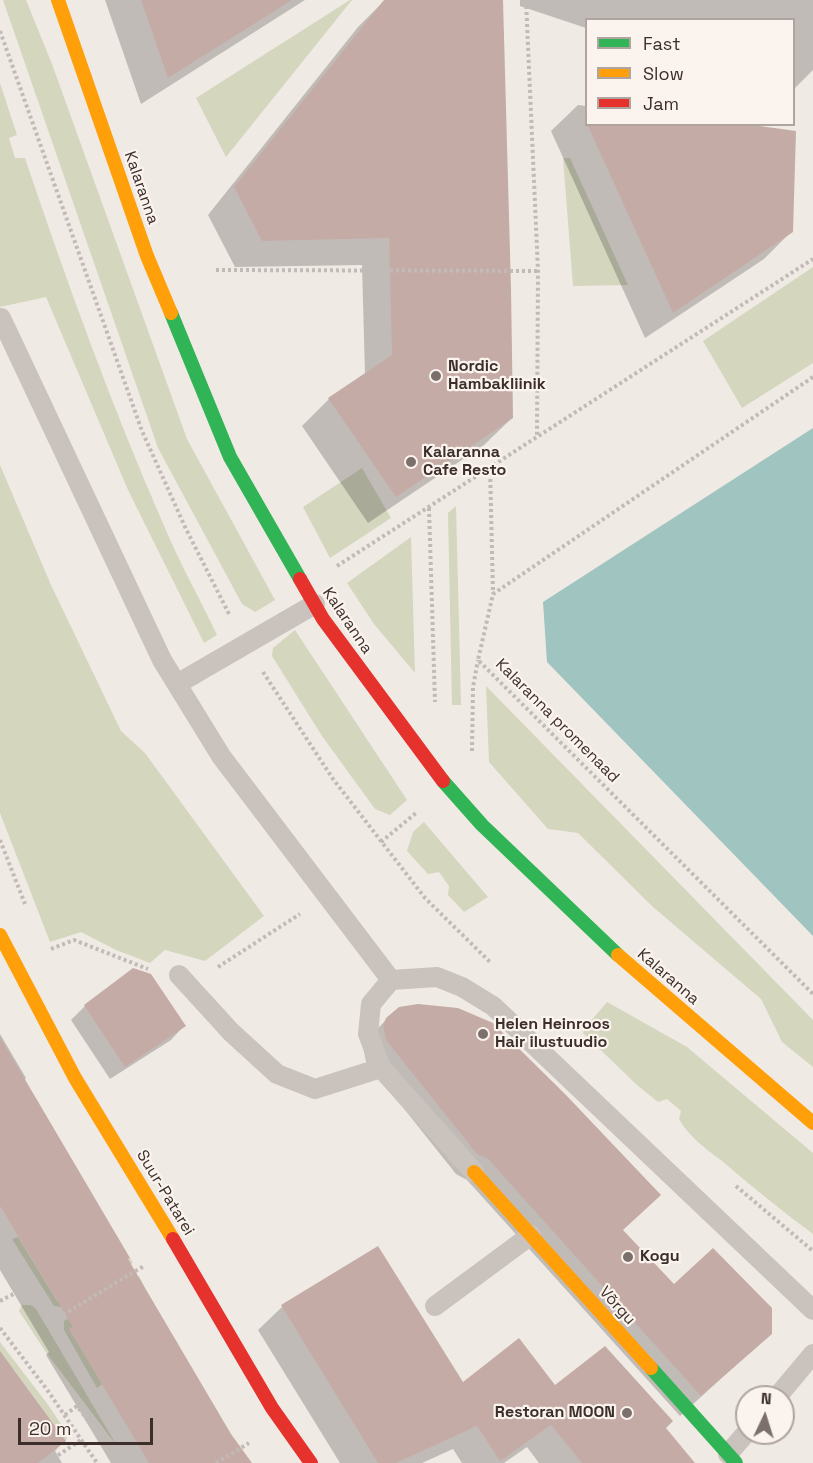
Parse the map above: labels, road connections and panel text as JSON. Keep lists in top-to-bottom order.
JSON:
{
  "streets": {
    "street": ["Kalaranna", "Suur-Patarei", "Võrgu"],
    "path": ["Kalaranna promenaad"]
  },
  "places": [
    "Nordic Hambakliinik",
    "Kalaranna Cafe Resto",
    "Helen Heinroos Hair ilustuudio",
    "Kogu",
    "Restoran MOON"
  ],
  "legend": ["Fast", "Slow", "Jam"],
  "scale_bar": "20 m",
  "north": "top"
}
